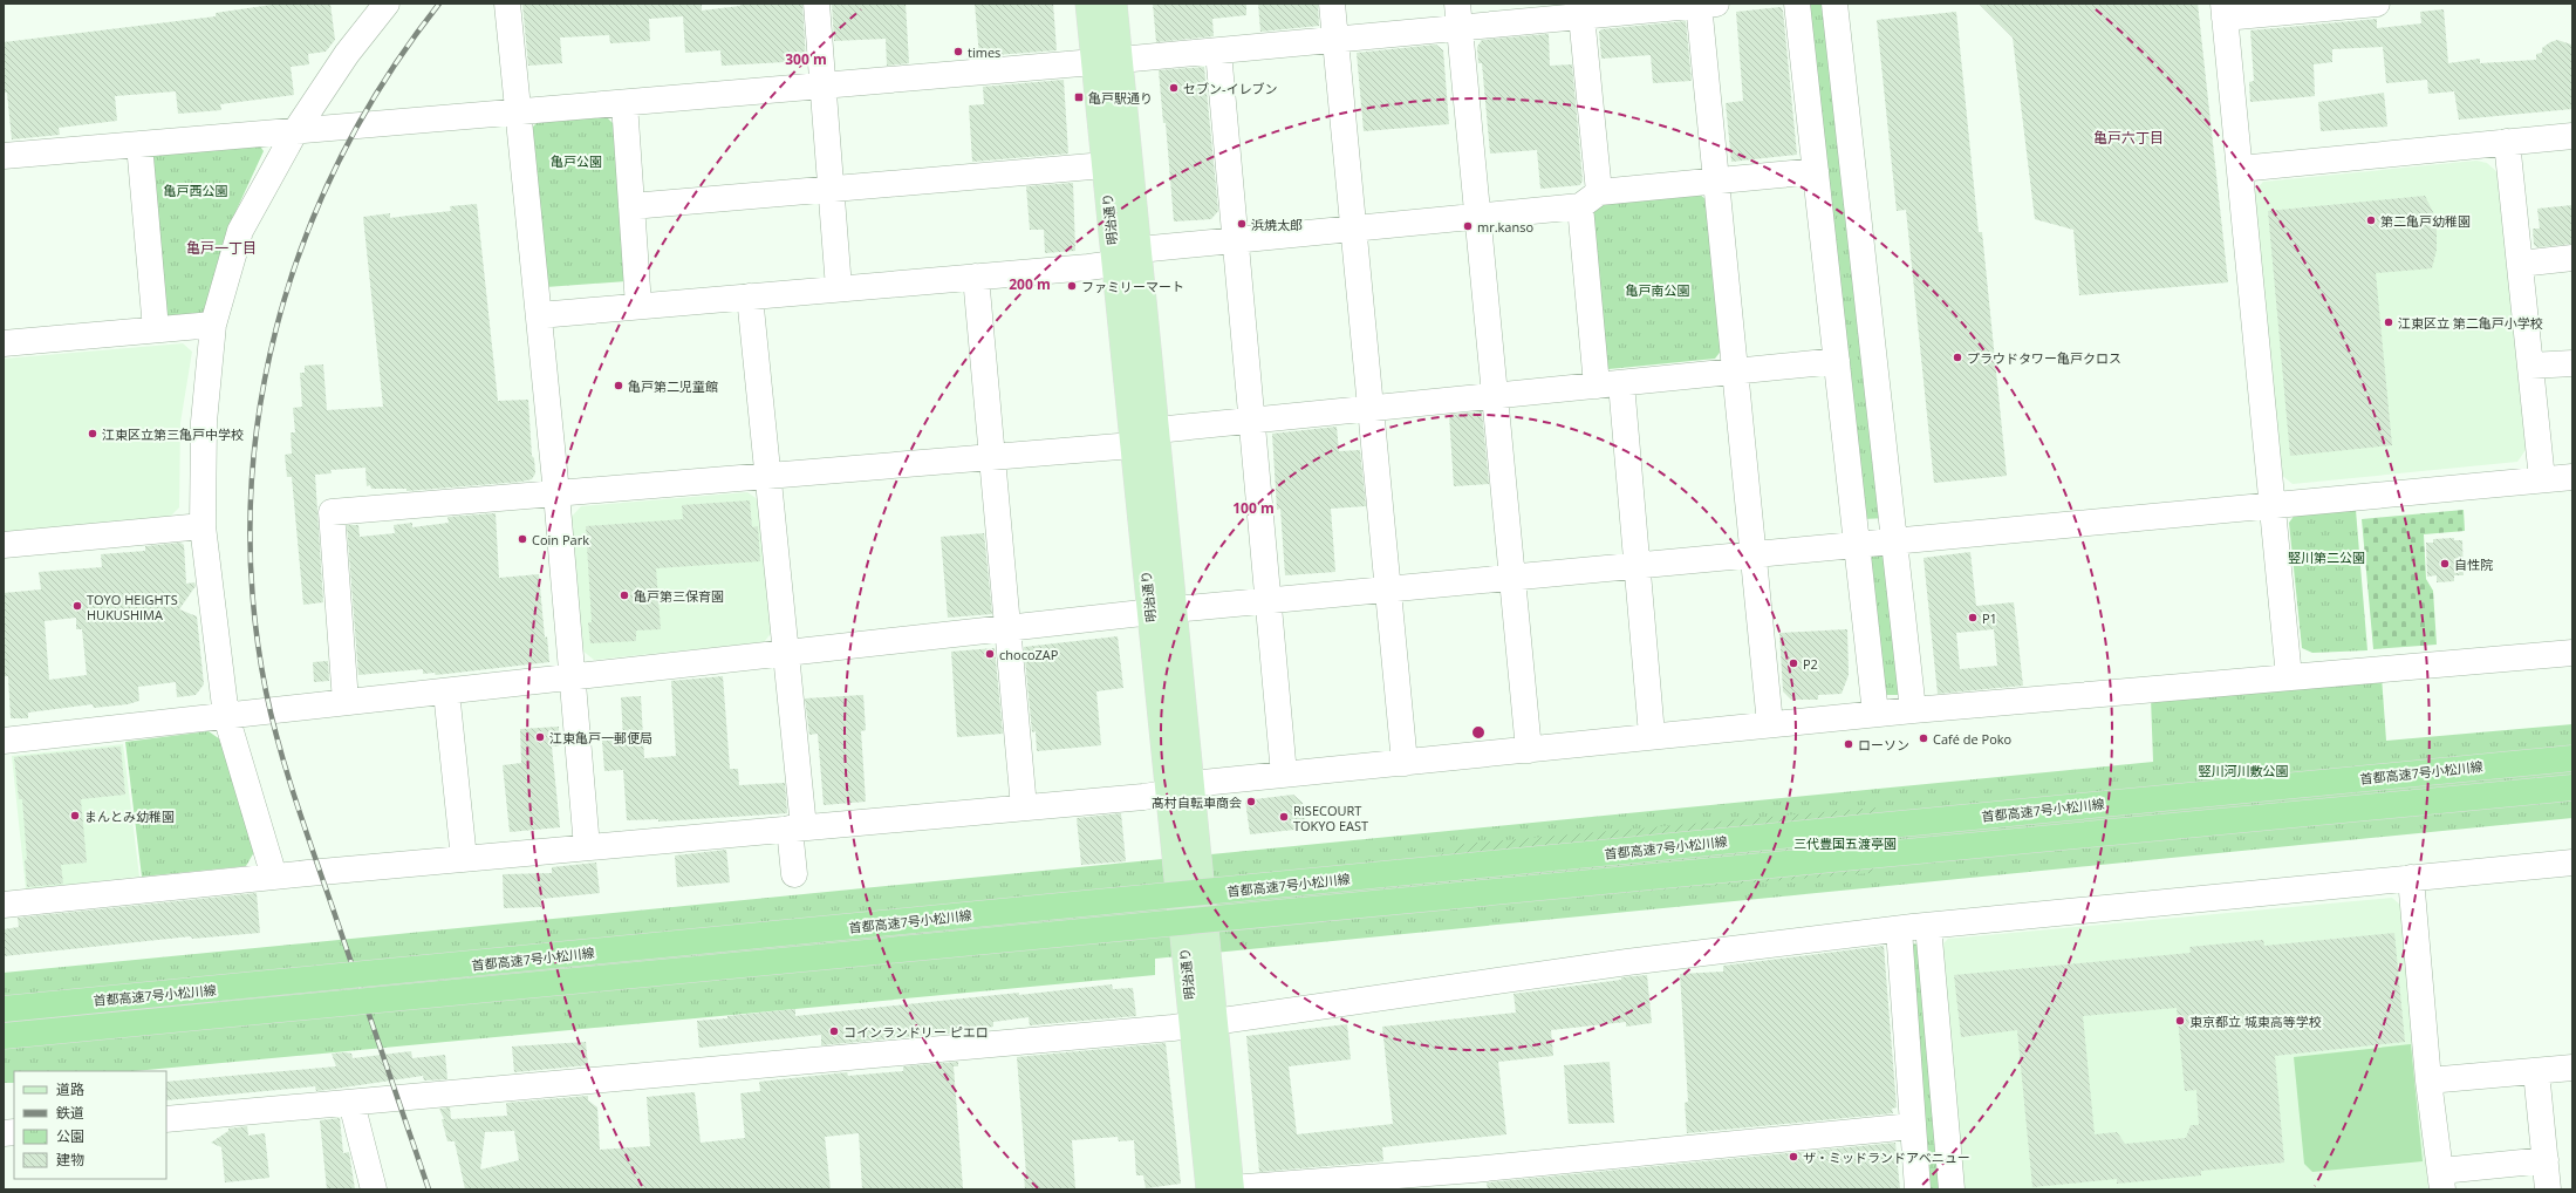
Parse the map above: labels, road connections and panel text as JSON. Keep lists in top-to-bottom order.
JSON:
{
  "streets": {
    "highway": ["首都高速7号小松川線"],
    "main road": ["明治通り"]
  },
  "districts": ["亀戸六丁目", "亀戸一丁目"],
  "parks": [
    "亀戸公園",
    "亀戸西公園",
    "亀戸南公園",
    "竪川第二公園",
    "竪川河川敷公園",
    "三代豊国五渡亭園"
  ],
  "places": {
    "other": [
      "times",
      "セブン-イレブン",
      "第二亀戸幼稚園",
      "浜焼太郎",
      "mr.kanso",
      "ファミリーマート",
      "江東区立 第二亀戸小学校",
      "プラウドタワー亀戸クロス",
      "亀戸第二児童館",
      "江東区立第三亀戸中学校",
      "Coin Park",
      "自性院",
      "亀戸第三保育園",
      "TOYO HEIGHTS HUKUSHIMA",
      "P1",
      "chocoZAP",
      "P2",
      "江東亀戸一郵便局",
      "Café de Poko",
      "ローソン",
      "髙村自転車商会",
      "まんとみ幼稚園",
      "RISECOURT TOKYO EAST",
      "東京都立 城東高等学校",
      "コインランドリー ピエロ",
      "ザ・ミッドランドアベニュー"
    ],
    "transit": ["亀戸駅通り"]
  },
  "legend": [
    "道路",
    "鉄道",
    "公園",
    "建物"
  ],
  "rings": ["300 m", "200 m", "100 m"]
}
